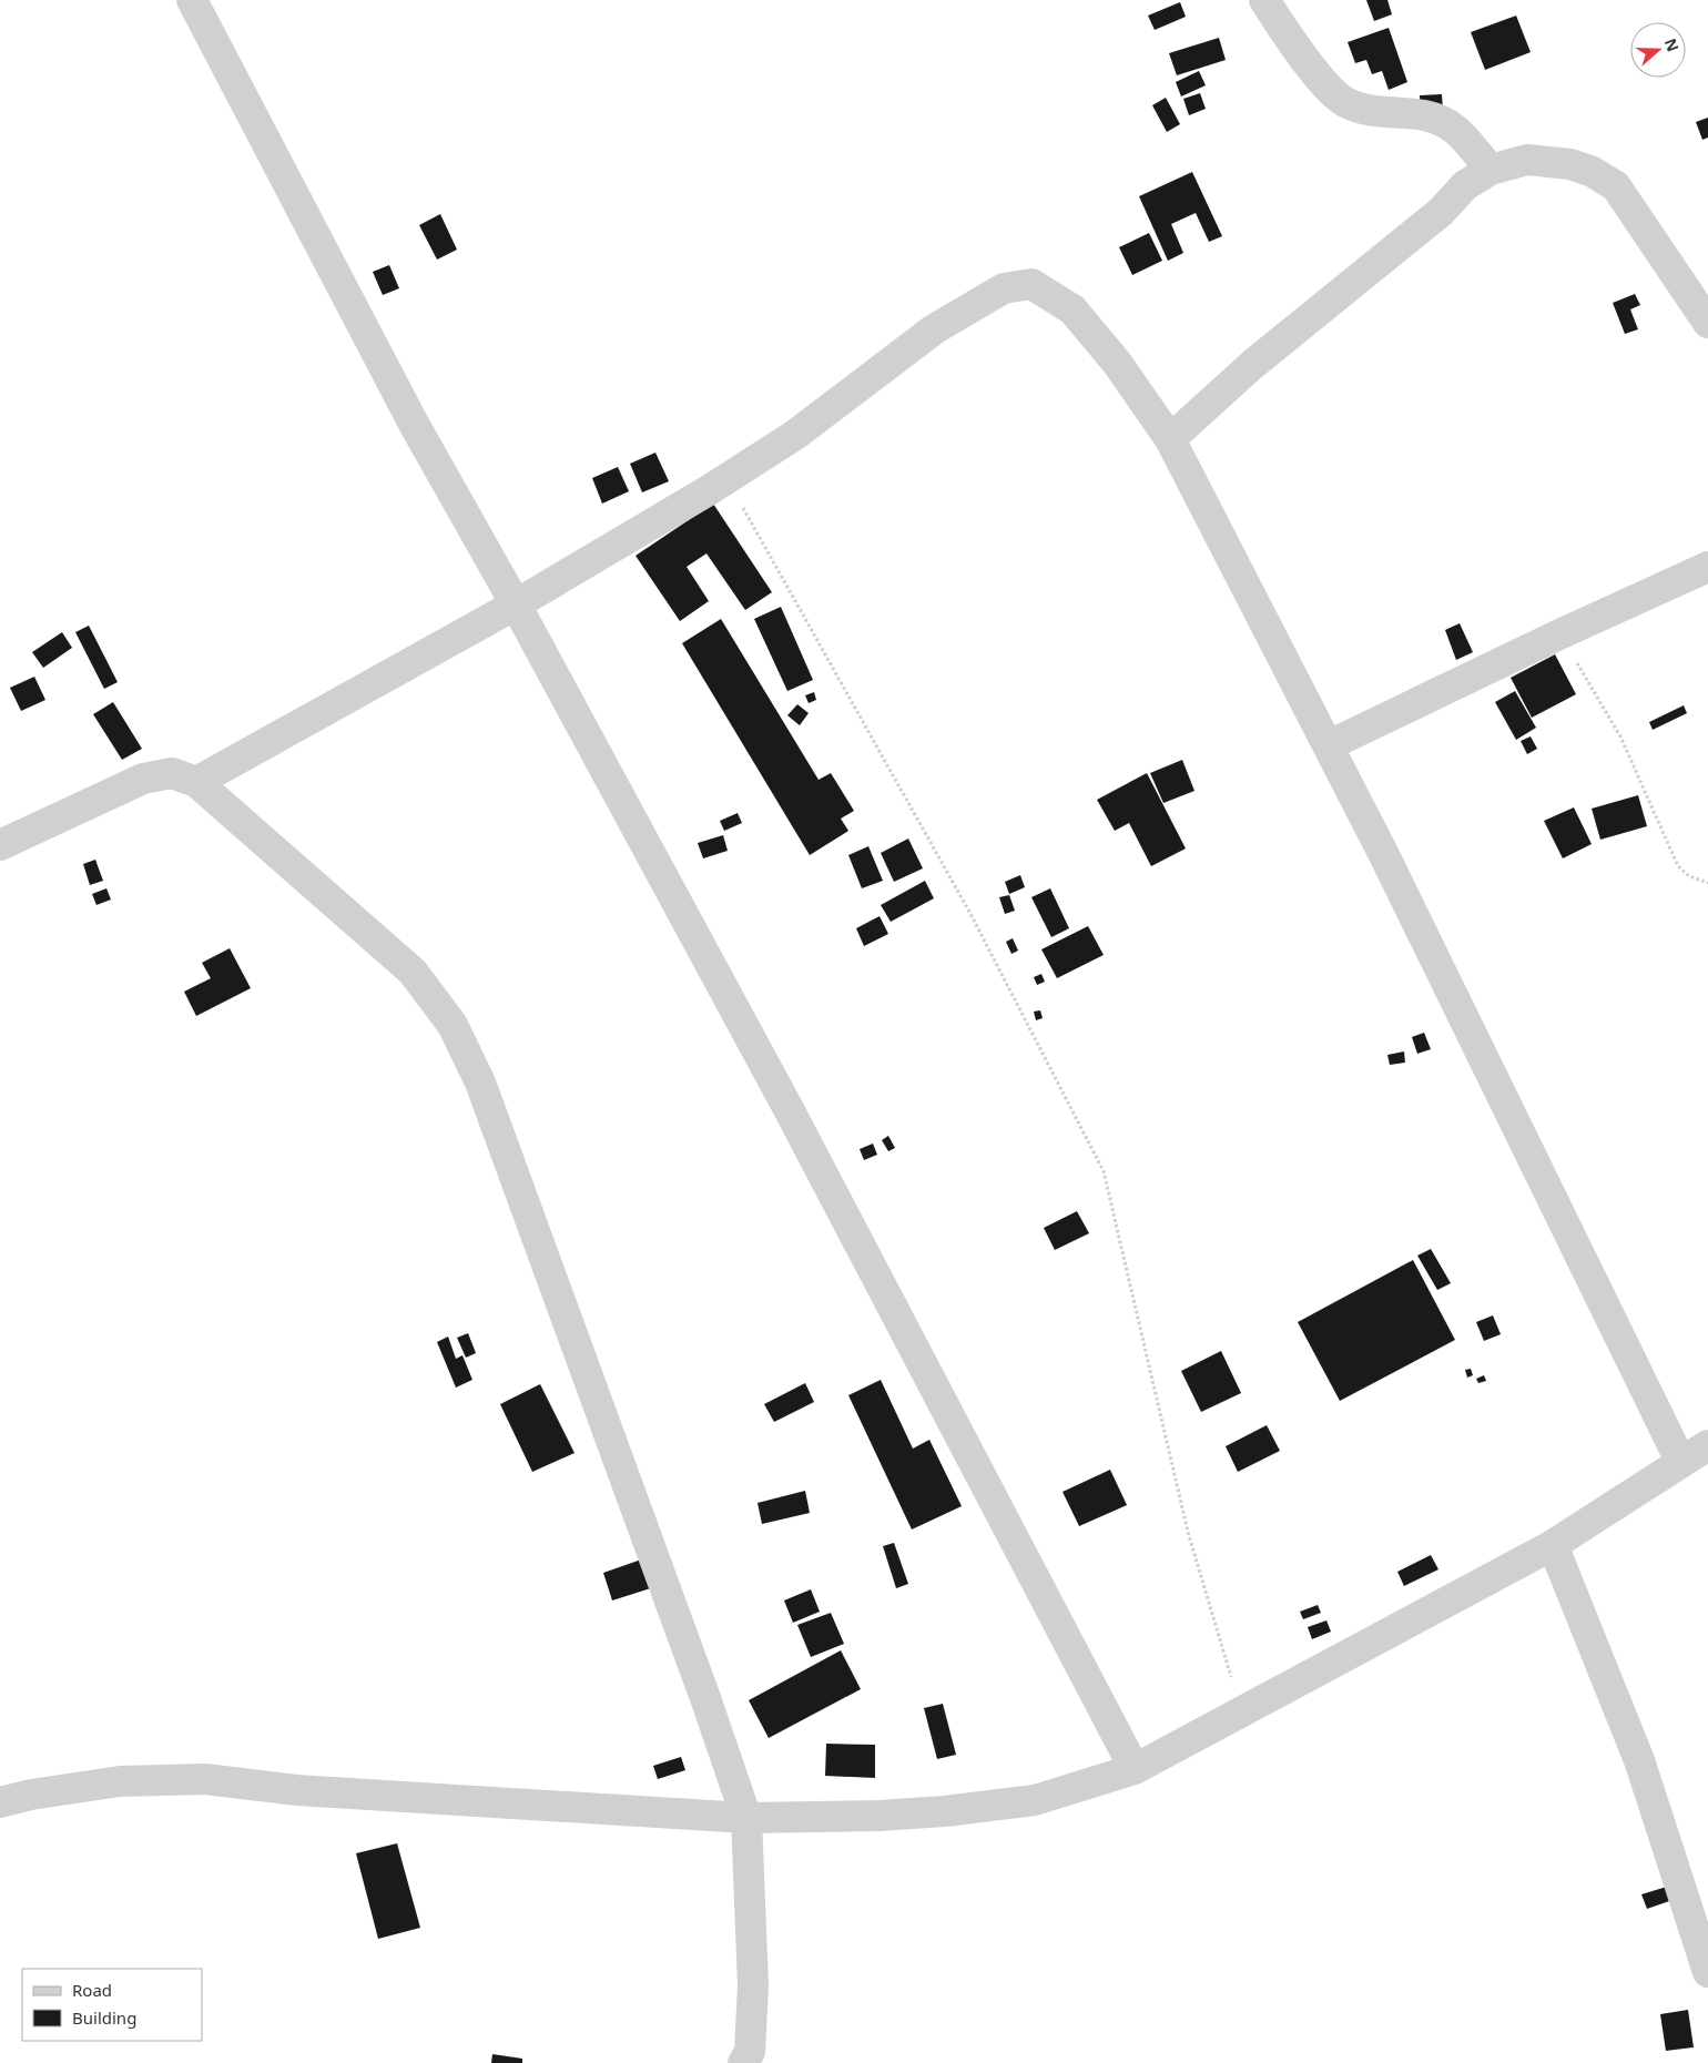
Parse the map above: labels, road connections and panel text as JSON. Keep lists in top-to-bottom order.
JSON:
{
  "legend": ["Road", "Building"],
  "north": "right"
}
